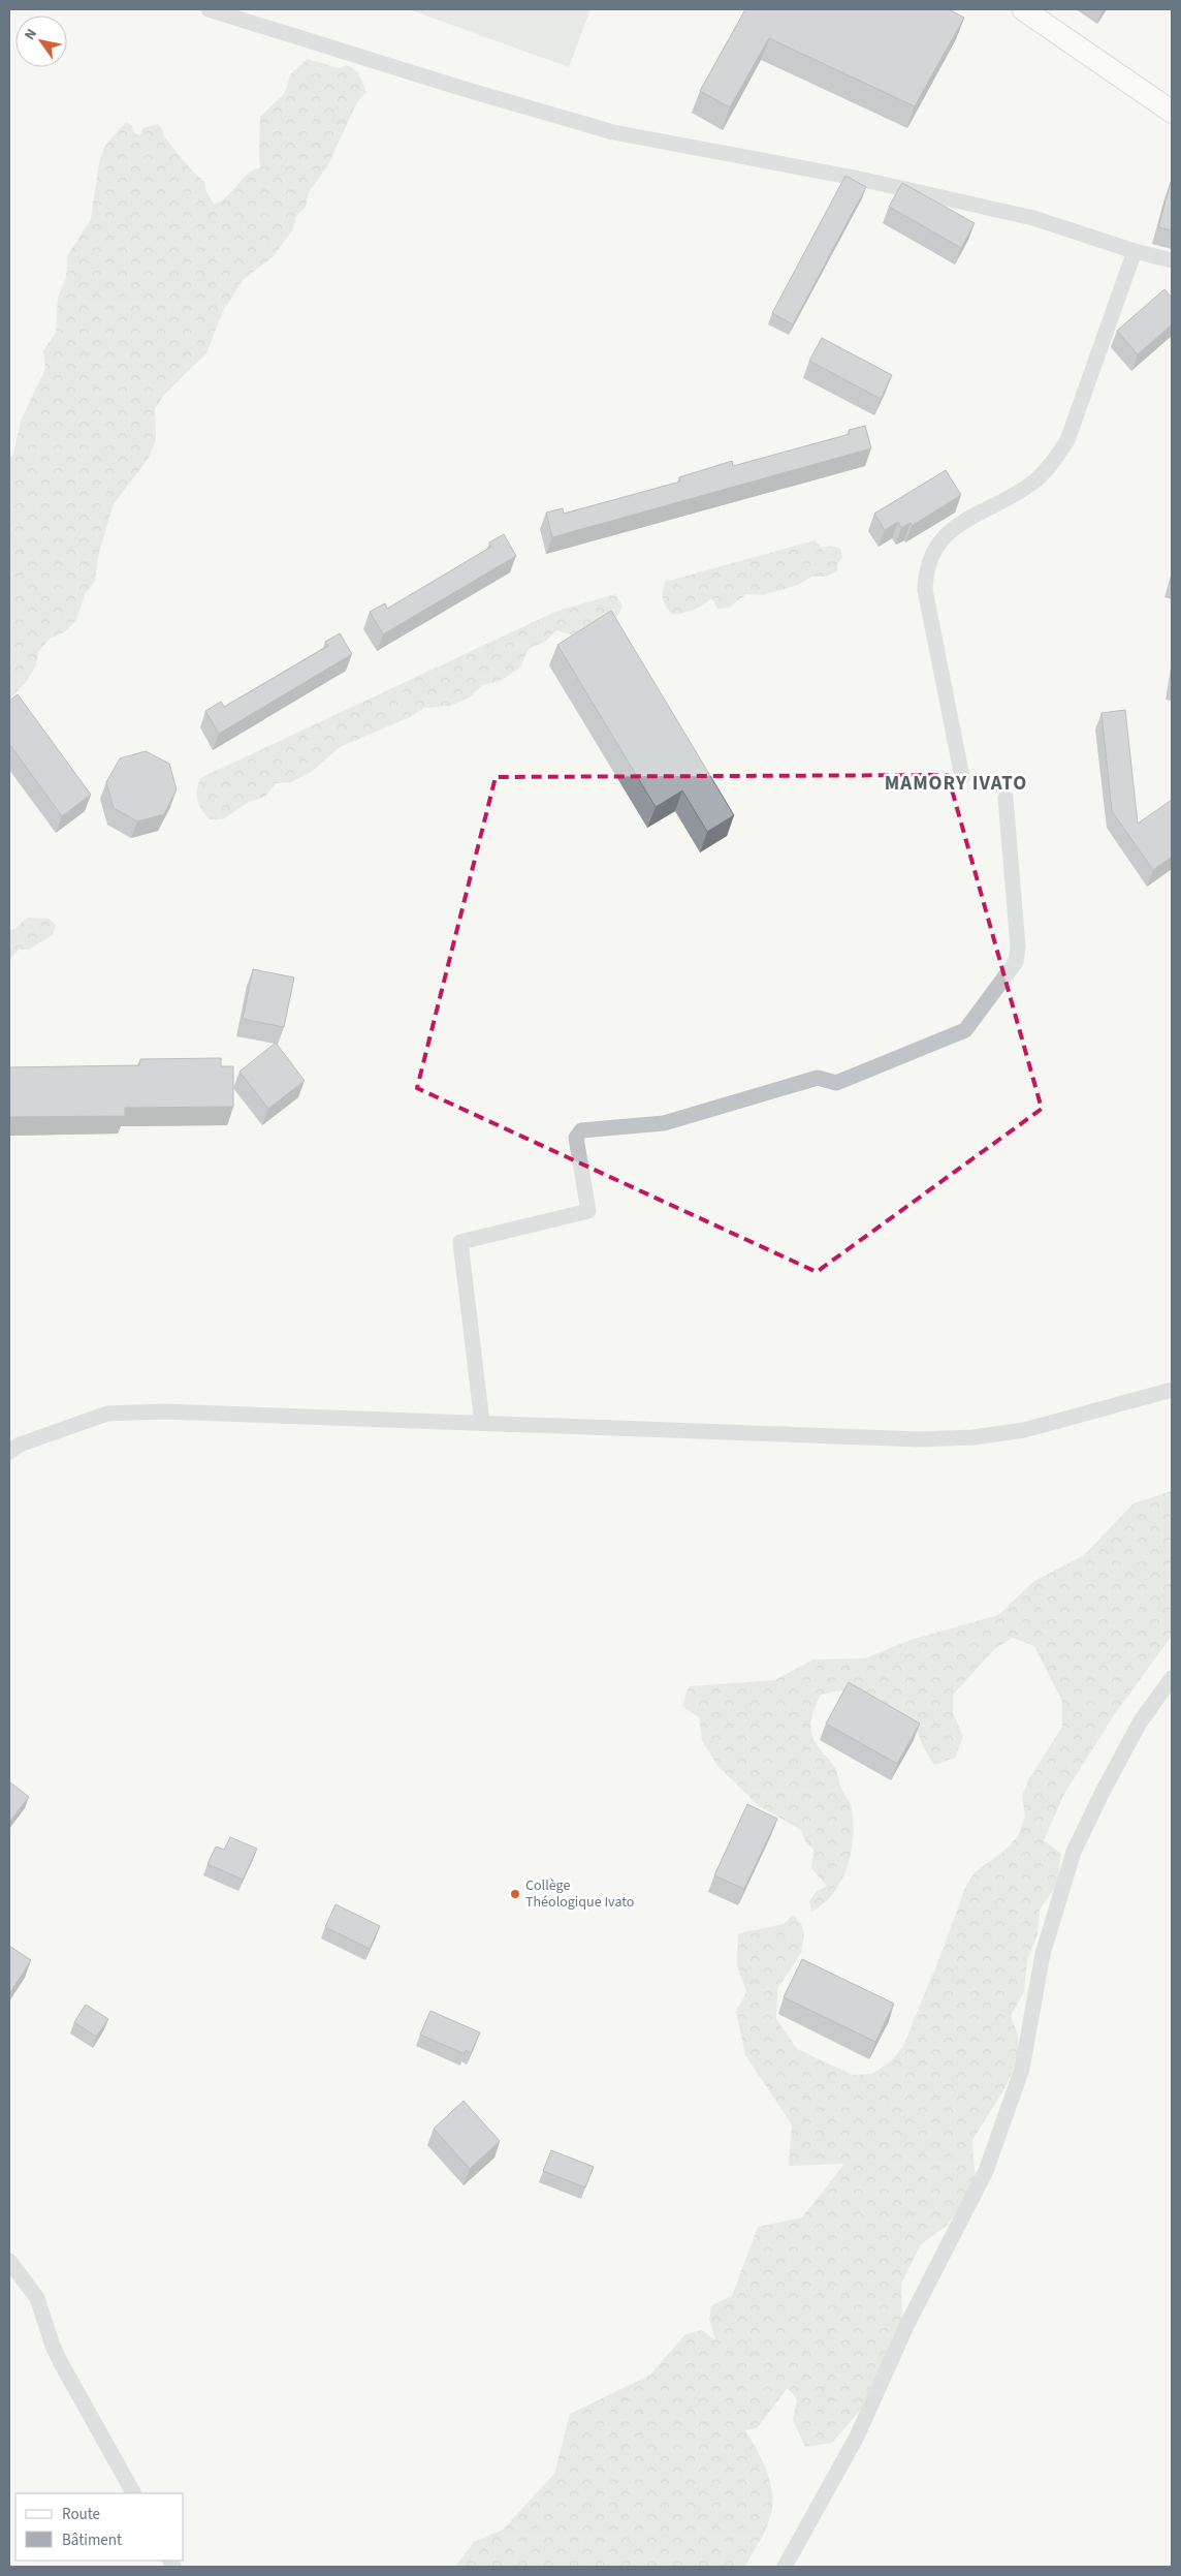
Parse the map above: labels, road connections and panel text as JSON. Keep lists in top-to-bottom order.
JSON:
{
  "districts": ["MAMORY IVATO"],
  "places": ["Collège Théologique Ivato"],
  "legend": ["Route", "Bâtiment"],
  "north": "top left"
}
